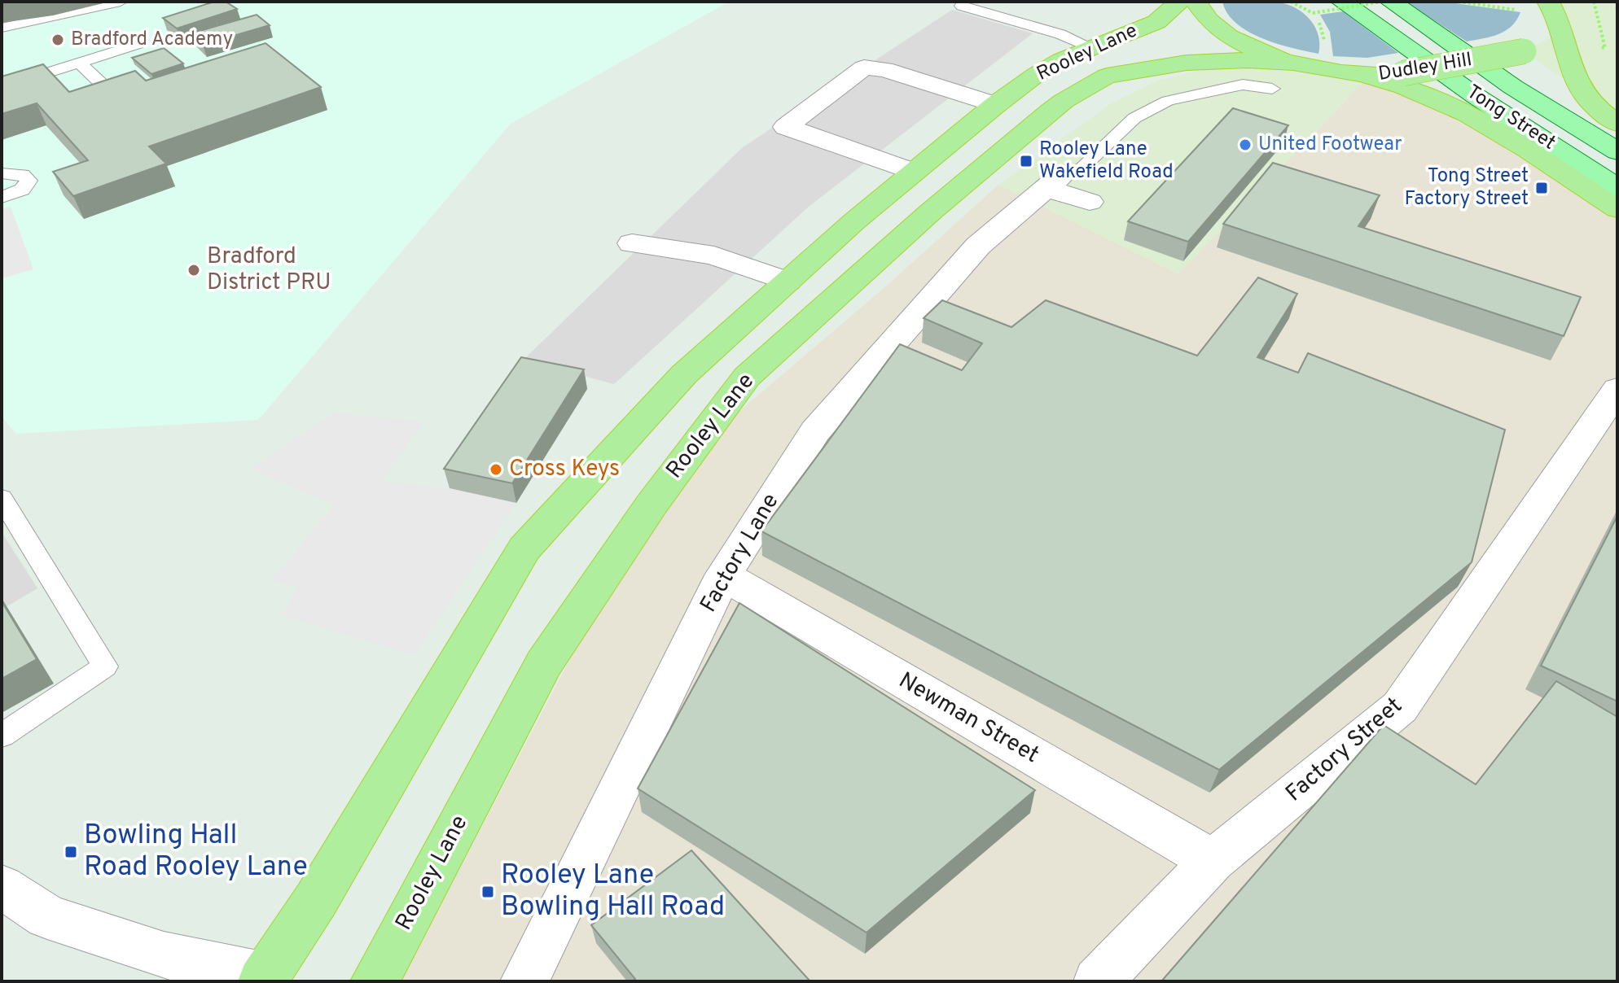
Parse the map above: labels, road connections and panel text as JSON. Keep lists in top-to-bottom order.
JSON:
{
  "streets": {
    "highway": ["Rooley Lane", "Dudley Hill"],
    "main road": ["Tong Street"],
    "street": ["Factory Lane", "Newman Street", "Factory Street"]
  },
  "crossings": [
    ["Rooley Lane", "Dudley Hill"],
    ["Factory Lane", "Newman Street"],
    ["Newman Street", "Factory Street"]
  ],
  "places": {
    "other": [
      "Bradford Academy",
      "United Footwear",
      "Bradford District PRU",
      "Cross Keys"
    ],
    "transit": [
      "Rooley Lane Wakefield Road",
      "Tong Street Factory Street",
      "Bowling Hall Road Rooley Lane",
      "Rooley Lane Bowling Hall Road"
    ]
  }
}
